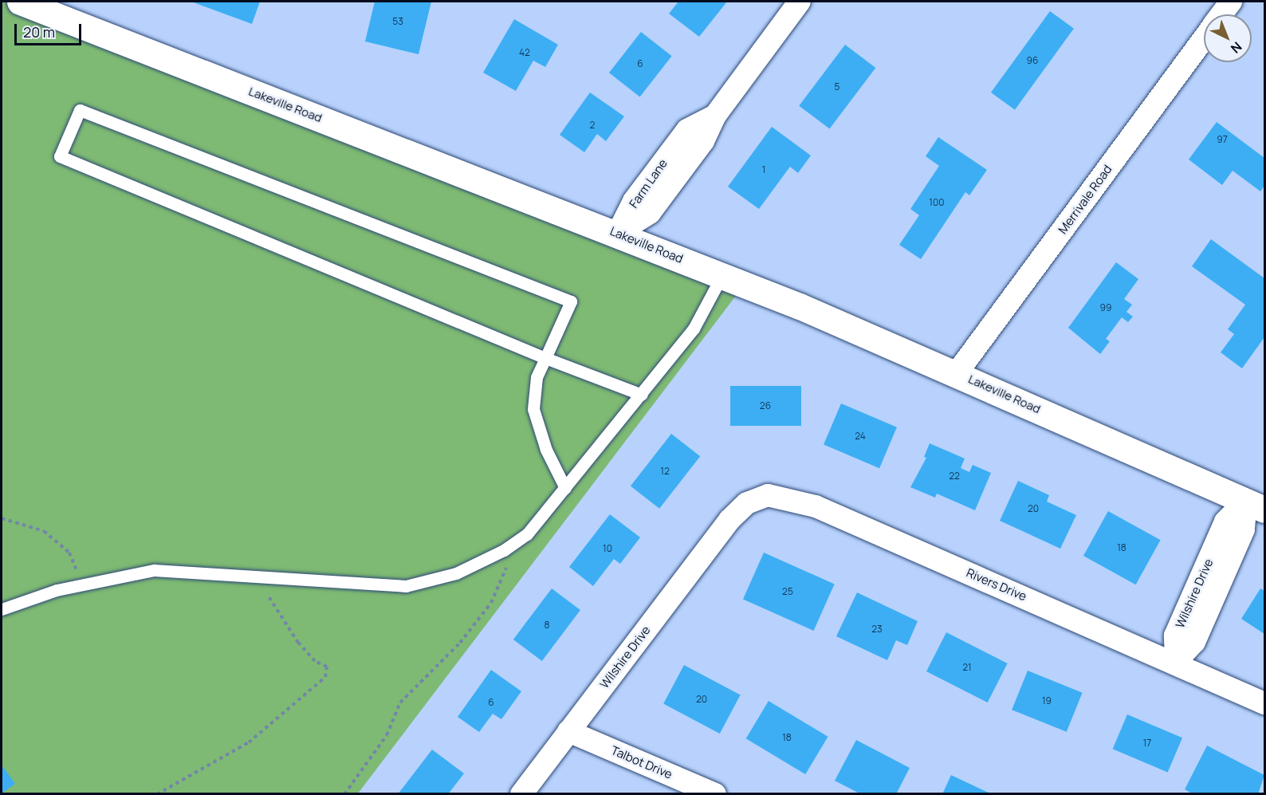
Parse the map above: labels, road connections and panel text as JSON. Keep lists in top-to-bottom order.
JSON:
{
  "streets": {
    "main road": ["Lakeville Road"],
    "street": [
      "Farm Lane",
      "Merrivale Road",
      "Rivers Drive",
      "Wilshire Drive",
      "Talbot Drive"
    ]
  },
  "crossings": [
    ["Lakeville Road", "Farm Lane"],
    ["Lakeville Road", "Merrivale Road"],
    ["Lakeville Road", "Wilshire Drive"],
    ["Rivers Drive", "Wilshire Drive"],
    ["Wilshire Drive", "Talbot Drive"]
  ],
  "house_numbers": [
    "53",
    "42",
    "96",
    "6",
    "5",
    "2",
    "97",
    "1",
    "100",
    "99",
    "26",
    "24",
    "12",
    "22",
    "20",
    "18",
    "10",
    "25",
    "8",
    "23",
    "21",
    "20",
    "19",
    "6",
    "18",
    "17"
  ],
  "scale_bar": "20 m",
  "north": "bottom right"
}
